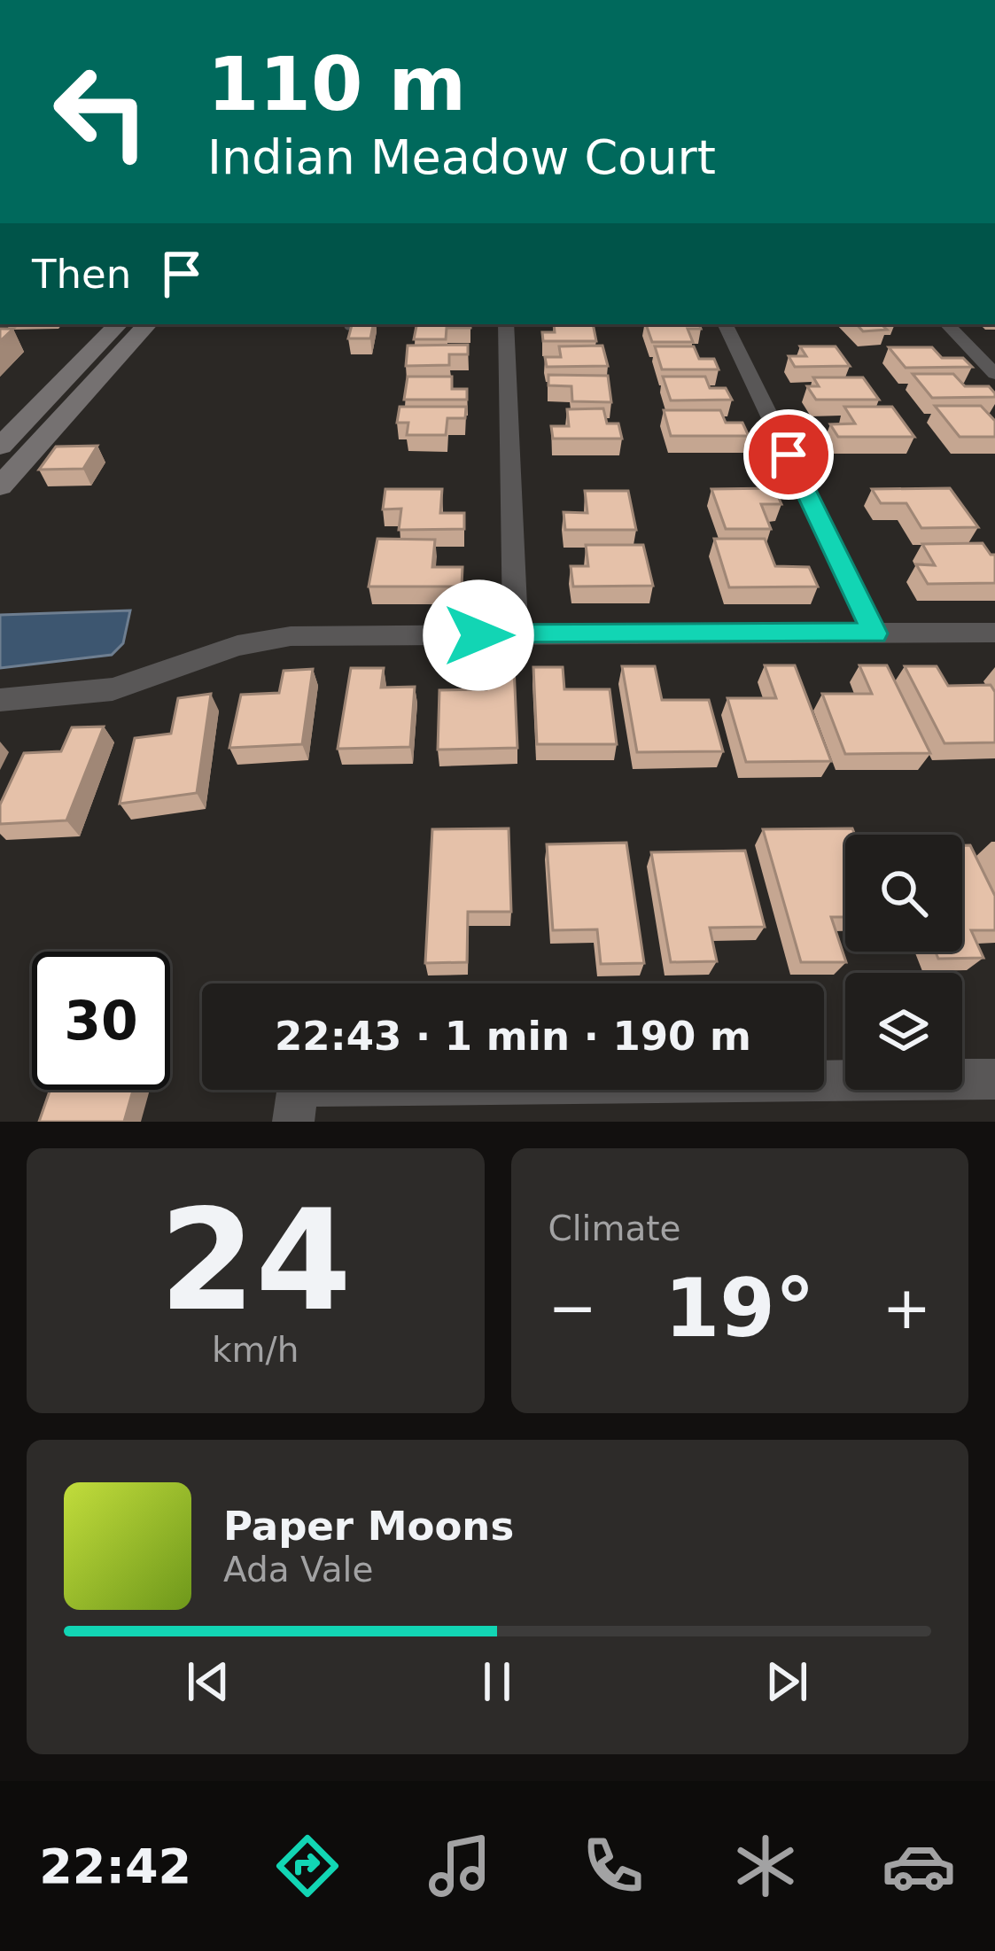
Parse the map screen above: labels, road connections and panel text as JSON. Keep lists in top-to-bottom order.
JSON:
{
  "page": {
    "turn": ["110 m", "Indian Meadow Court"],
    "then": "Then",
    "limit": "30",
    "trip": "22:43 · 1 min · 190 m",
    "tile": [
      ["24", "km/h"],
      "Climate"
    ],
    "heat": ["−", "19°", "+"],
    "song": ["Paper Moons", "Ada Vale"],
    "tabs": "22:42"
  }
}
